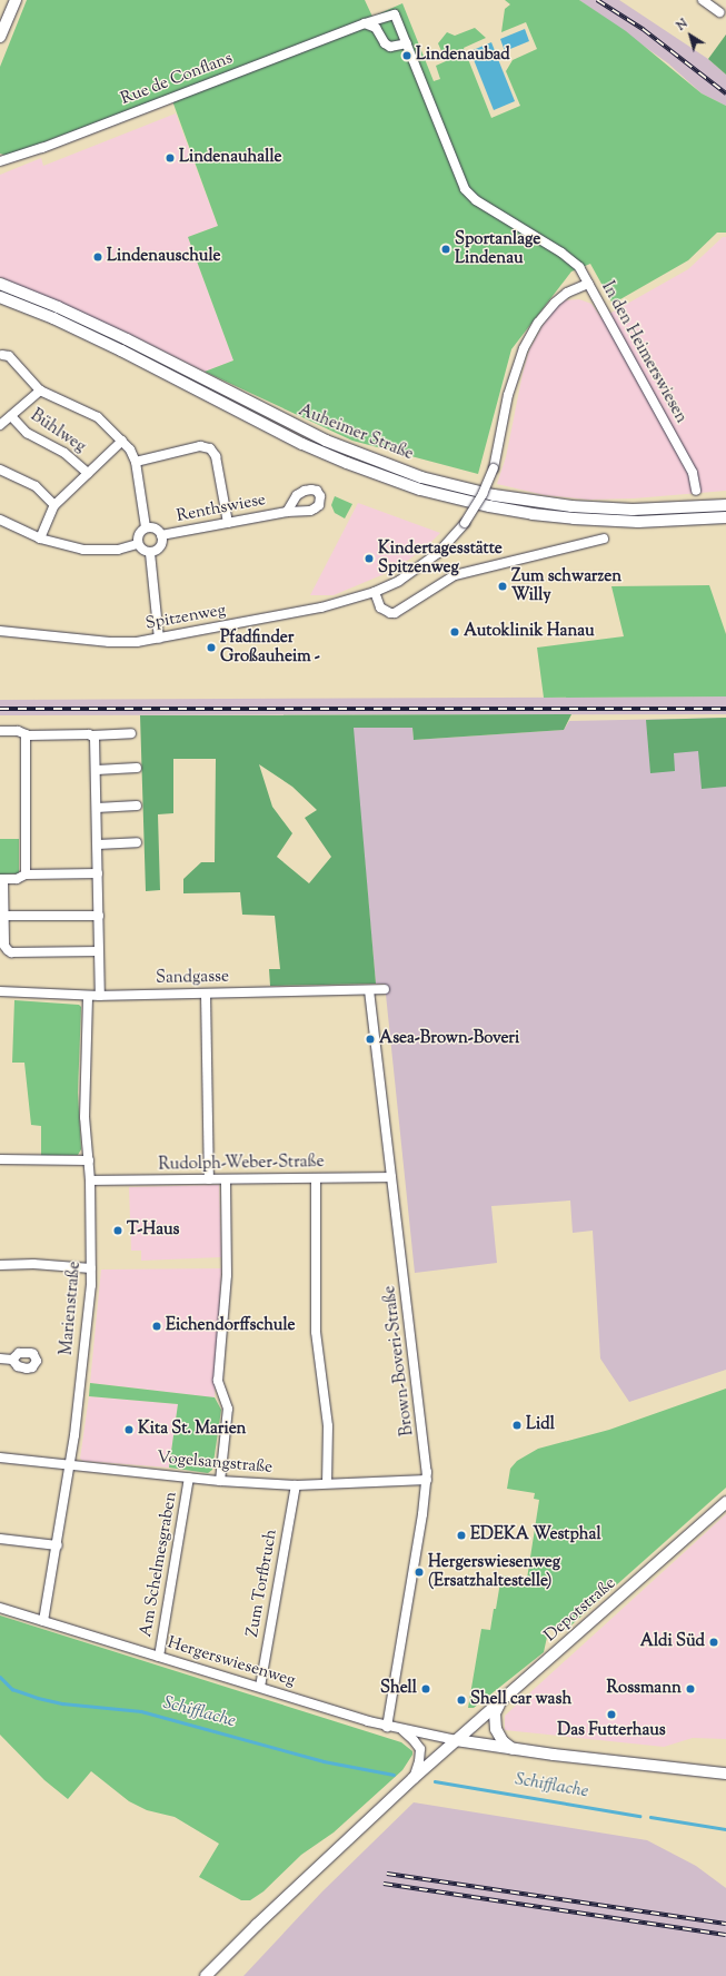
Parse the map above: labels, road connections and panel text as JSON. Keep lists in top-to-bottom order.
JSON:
{
  "streets": {
    "main road": ["Auheimer Straße", "Depotstraße"],
    "street": [
      "Rue de Conflans",
      "In den Heimerswiesen",
      "Bühlweg",
      "Renthswiese",
      "Spitzenweg",
      "Sandgasse",
      "Rudolph-Weber-Straße",
      "Marienstraße",
      "Brown-Boveri-Straße",
      "Vogelsangstraße",
      "Am Schelmesgraben",
      "Zum Torfbruch",
      "Hergerswiesenweg"
    ]
  },
  "crossings": [
    ["Rue de Conflans", "In den Heimerswiesen"],
    ["In den Heimerswiesen", "Spitzenweg"],
    ["Sandgasse", "Marienstraße"],
    ["Sandgasse", "Brown-Boveri-Straße"],
    ["Rudolph-Weber-Straße", "Marienstraße"],
    ["Rudolph-Weber-Straße", "Brown-Boveri-Straße"],
    ["Marienstraße", "Vogelsangstraße"],
    ["Marienstraße", "Hergerswiesenweg"],
    ["Brown-Boveri-Straße", "Vogelsangstraße"],
    ["Brown-Boveri-Straße", "Hergerswiesenweg"],
    ["Vogelsangstraße", "Am Schelmesgraben"],
    ["Vogelsangstraße", "Zum Torfbruch"],
    ["Am Schelmesgraben", "Hergerswiesenweg"],
    ["Zum Torfbruch", "Hergerswiesenweg"],
    ["Depotstraße", "Hergerswiesenweg"]
  ],
  "water": ["Schifflache"],
  "places": [
    "Lindenaubad",
    "Lindenauhalle",
    "Sportanlage Lindenau",
    "Lindenauschule",
    "Kindertagesstätte Spitzenweg",
    "Zum schwarzen Willy",
    "Autoklinik Hanau",
    "Pfadfinder Großauheim -",
    "Asea-Brown-Boveri",
    "T-Haus",
    "Eichendorffschule",
    "Lidl",
    "Kita St. Marien",
    "EDEKA Westphal",
    "Hergerswiesenweg (Ersatzhaltestelle)",
    "Aldi Süd",
    "Shell",
    "Rossmann",
    "Shell car wash",
    "Das Futterhaus"
  ],
  "north": "top left"
}
